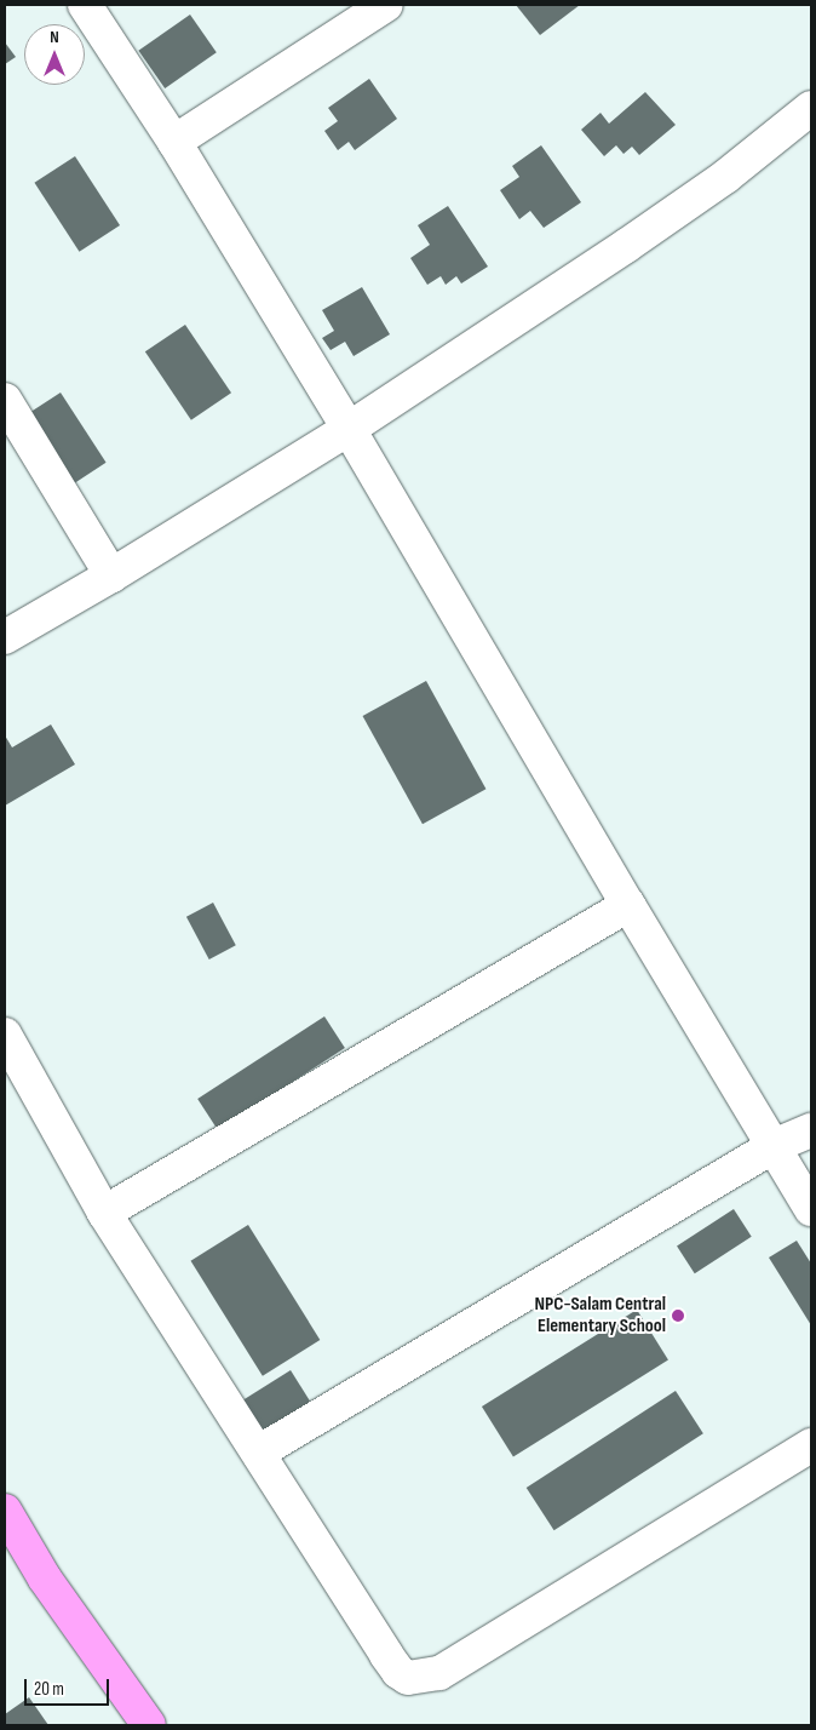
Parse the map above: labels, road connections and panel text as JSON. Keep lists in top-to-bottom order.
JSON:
{
  "places": ["NPC-Salam Central Elementary School"],
  "scale_bar": "20 m",
  "north": "top"
}
